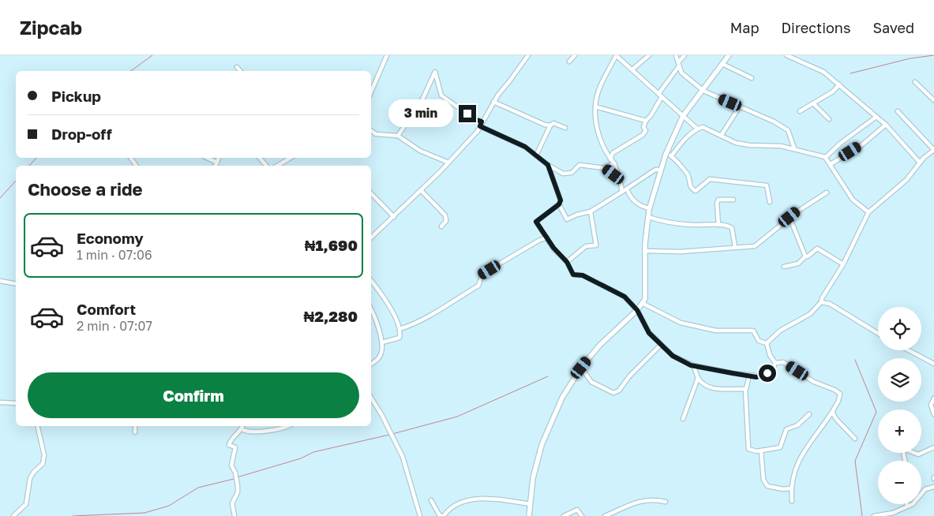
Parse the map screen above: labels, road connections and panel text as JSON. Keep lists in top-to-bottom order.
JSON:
{
  "page": {
    "header": "Zipcab",
    "nav": ["Map", "Directions", "Saved"],
    "banner": ["Pickup", "Drop-off"],
    "bubble": "3 min",
    "heading": "Choose a ride",
    "list": [
      {
        "name": "Economy",
        "note": "1 min · 07:06",
        "value": "₦1,690"
      },
      {
        "name": "Comfort",
        "note": "2 min · 07:07",
        "value": "₦2,280"
      }
    ],
    "map_buttons": ["+", "−"],
    "buttons": "Confirm"
  }
}
